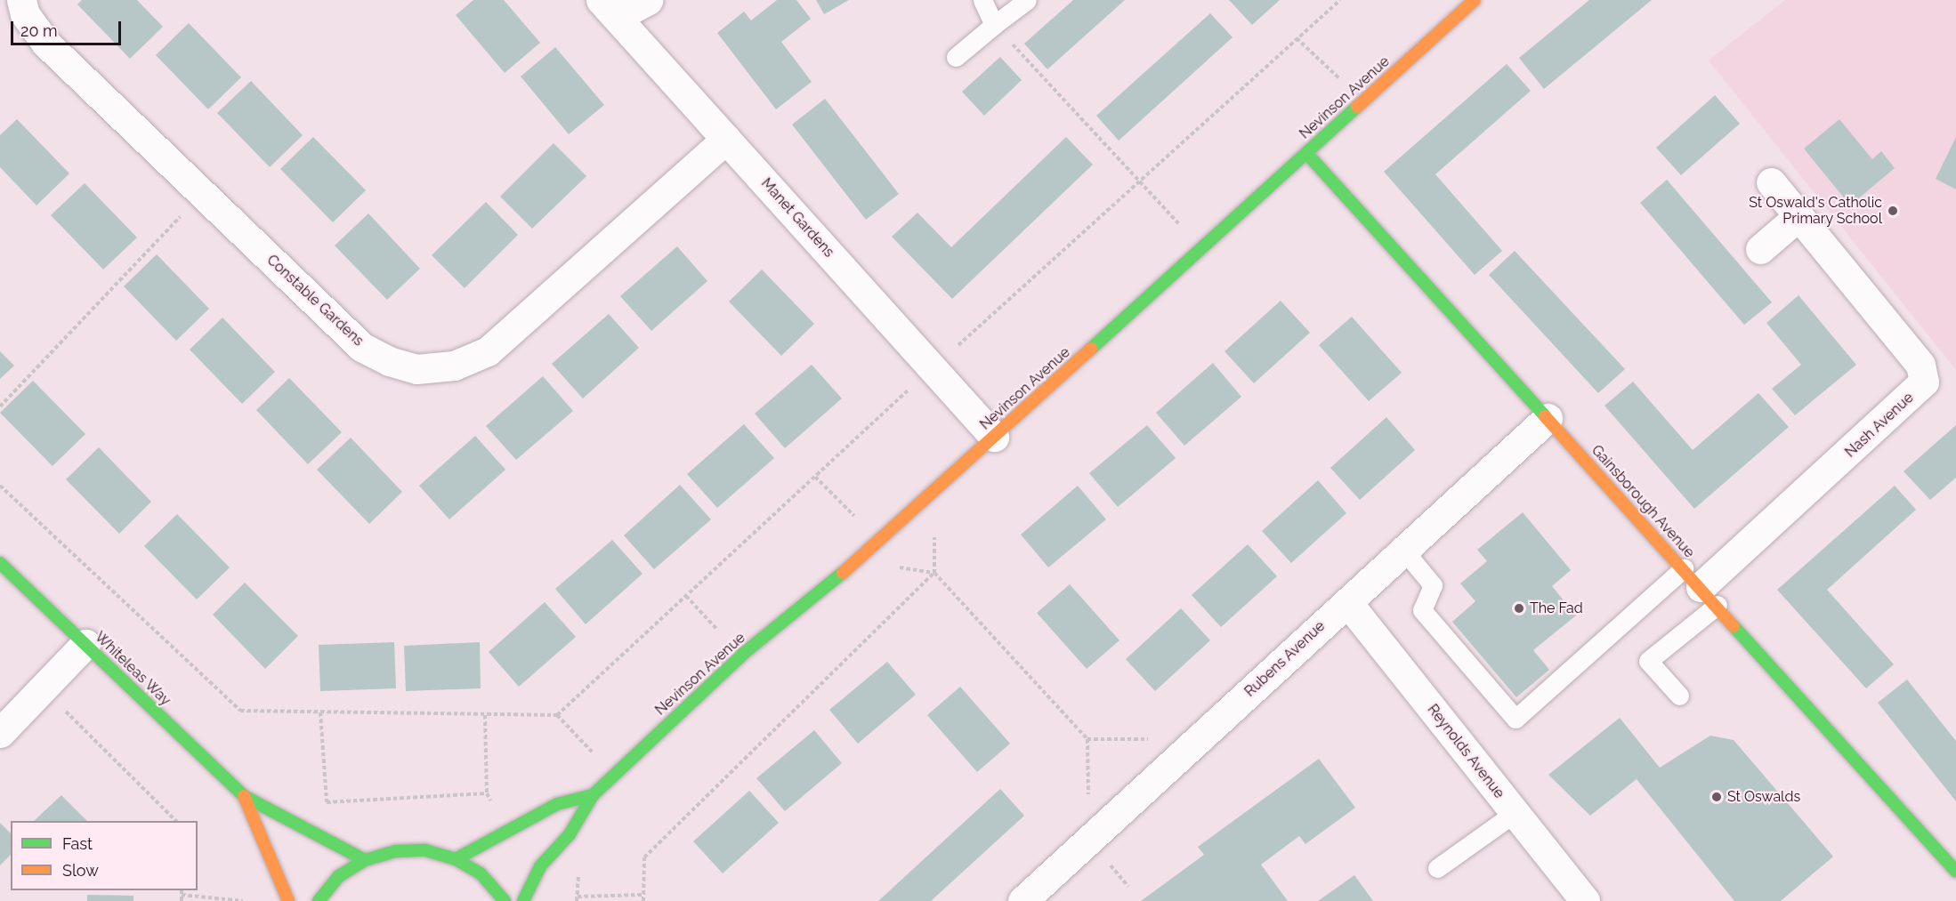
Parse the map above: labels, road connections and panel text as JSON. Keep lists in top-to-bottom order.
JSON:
{
  "streets": {
    "street": [
      "Nevinson Avenue",
      "Manet Gardens",
      "Constable Gardens",
      "Nash Avenue",
      "Gainsborough Avenue",
      "Rubens Avenue",
      "Whiteleas Way",
      "Reynolds Avenue"
    ]
  },
  "crossings": [
    ["Nevinson Avenue", "Manet Gardens"],
    ["Nevinson Avenue", "Gainsborough Avenue"],
    ["Manet Gardens", "Constable Gardens"],
    ["Nash Avenue", "Gainsborough Avenue"],
    ["Gainsborough Avenue", "Rubens Avenue"],
    ["Rubens Avenue", "Reynolds Avenue"]
  ],
  "places": ["St Oswald's Catholic Primary School", "The Fad", "St Oswalds"],
  "legend": ["Fast", "Slow"],
  "scale_bar": "20 m"
}
